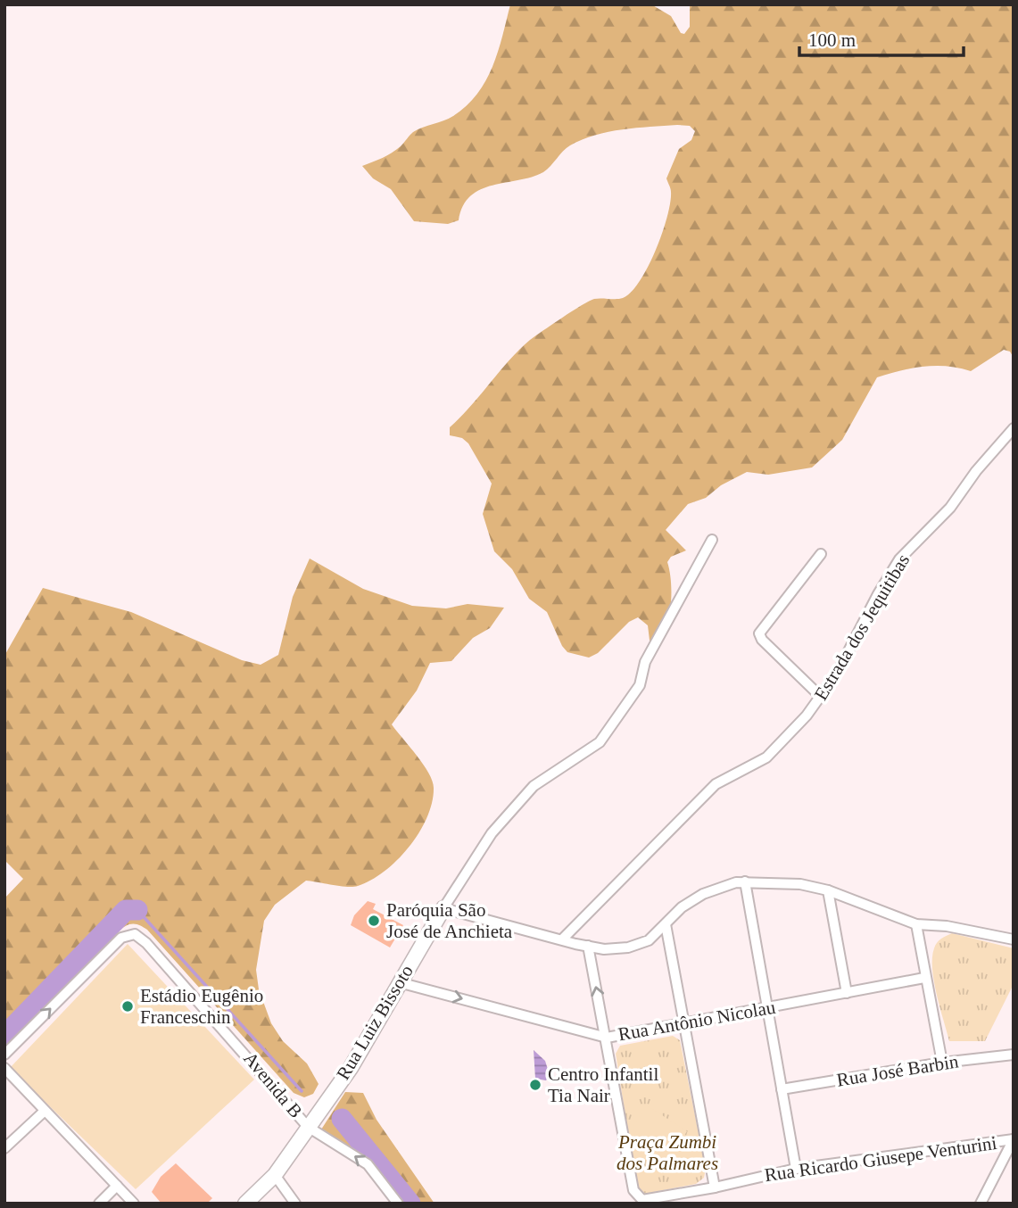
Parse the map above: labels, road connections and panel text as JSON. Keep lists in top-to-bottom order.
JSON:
{
  "streets": {
    "street": [
      "Estrada dos Jequitibas",
      "Rua Antônio Nicolau",
      "Rua Luiz Bissoto",
      "Rua José Barbin",
      "Avenida B",
      "Rua Ricardo Giusepe Venturini"
    ]
  },
  "crossings": [
    ["Rua Antônio Nicolau", "Rua Luiz Bissoto"],
    ["Rua Antônio Nicolau", "Rua Ricardo Giusepe Venturini"],
    ["Rua Luiz Bissoto", "Avenida B"]
  ],
  "parks": ["Praça Zumbi dos Palmares"],
  "places": ["Paróquia São José de Anchieta", "Estádio Eugênio Franceschin", "Centro Infantil Tia Nair"],
  "scale_bar": "100 m"
}
